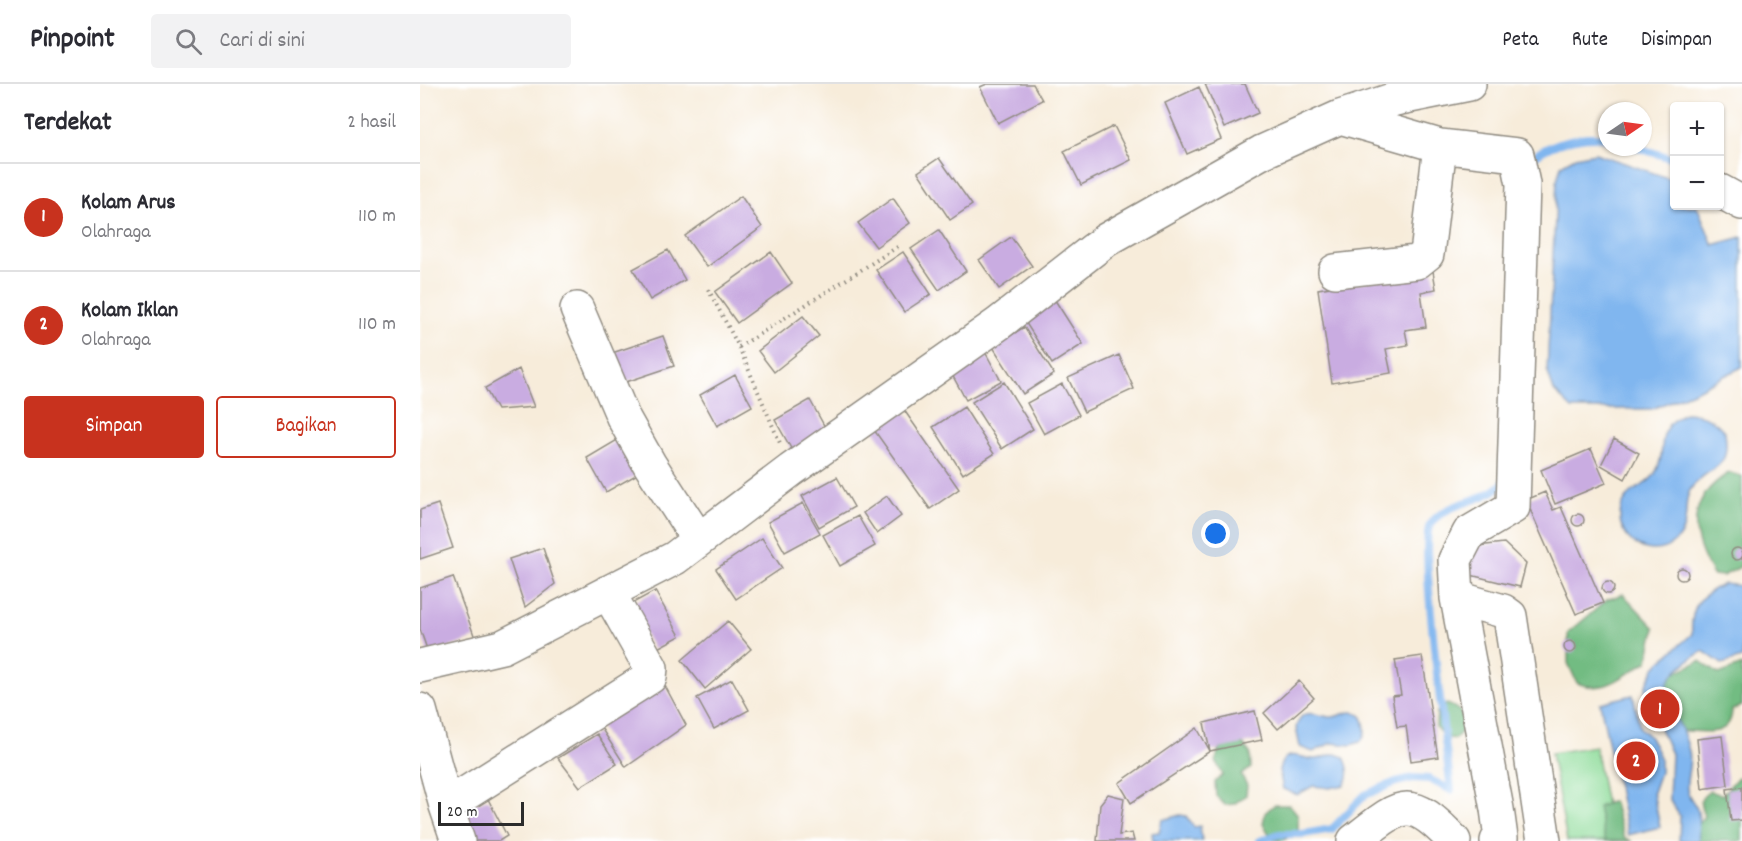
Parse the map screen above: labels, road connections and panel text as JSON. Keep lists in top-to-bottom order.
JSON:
{
  "scale_bar": "20 m",
  "north": "right",
  "page": {
    "header": "Pinpoint",
    "search": "Cari di sini",
    "nav": ["Peta", "Rute", "Disimpan"],
    "heading": ["Terdekat", "2 hasil"],
    "map_buttons": ["+", "−"],
    "list": [
      {
        "mark": "1",
        "name": "Kolam Arus",
        "note": "Olahraga",
        "value": "110 m"
      },
      {
        "mark": "2",
        "name": "Kolam Iklan",
        "note": "Olahraga",
        "value": "110 m"
      }
    ],
    "buttons": ["Simpan", "Bagikan"],
    "pins": ["1", "2"],
    "scale": "20 m"
  }
}
